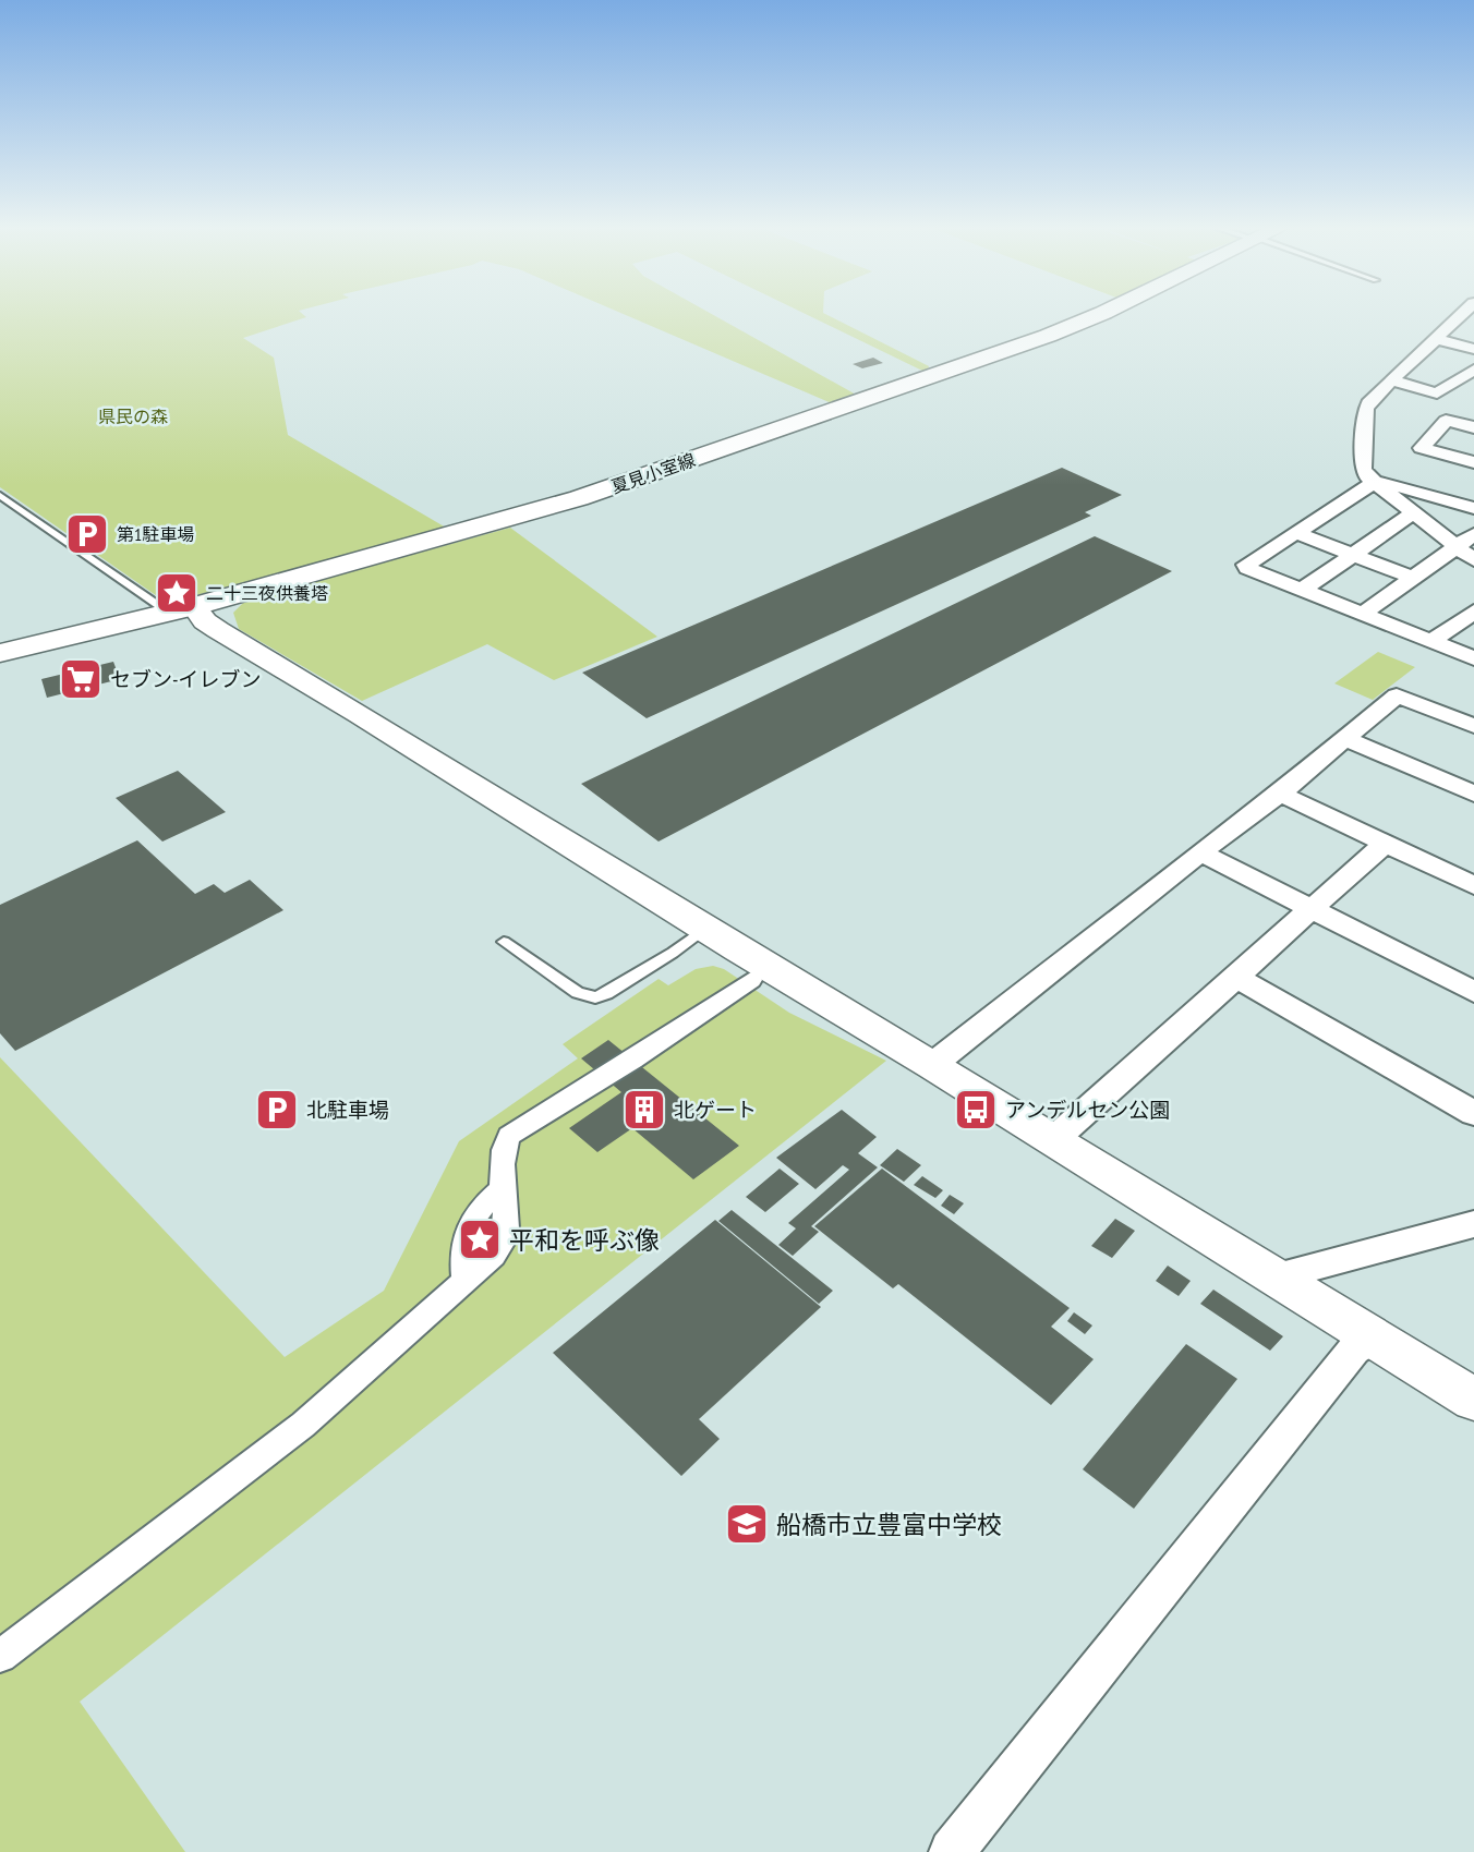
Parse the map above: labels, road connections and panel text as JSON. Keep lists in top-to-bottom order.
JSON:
{
  "streets": {
    "main road": ["夏見小室線"]
  },
  "parks": ["県民の森"],
  "places": {
    "parking": ["第1駐車場", "北駐車場"],
    "place": ["二十三夜供養塔", "平和を呼ぶ像"],
    "supermarket": ["セブン-イレブン"],
    "building": ["北ゲート"],
    "bus stop": ["アンデルセン公園"],
    "school or university": ["船橋市立豊富中学校"]
  }
}
